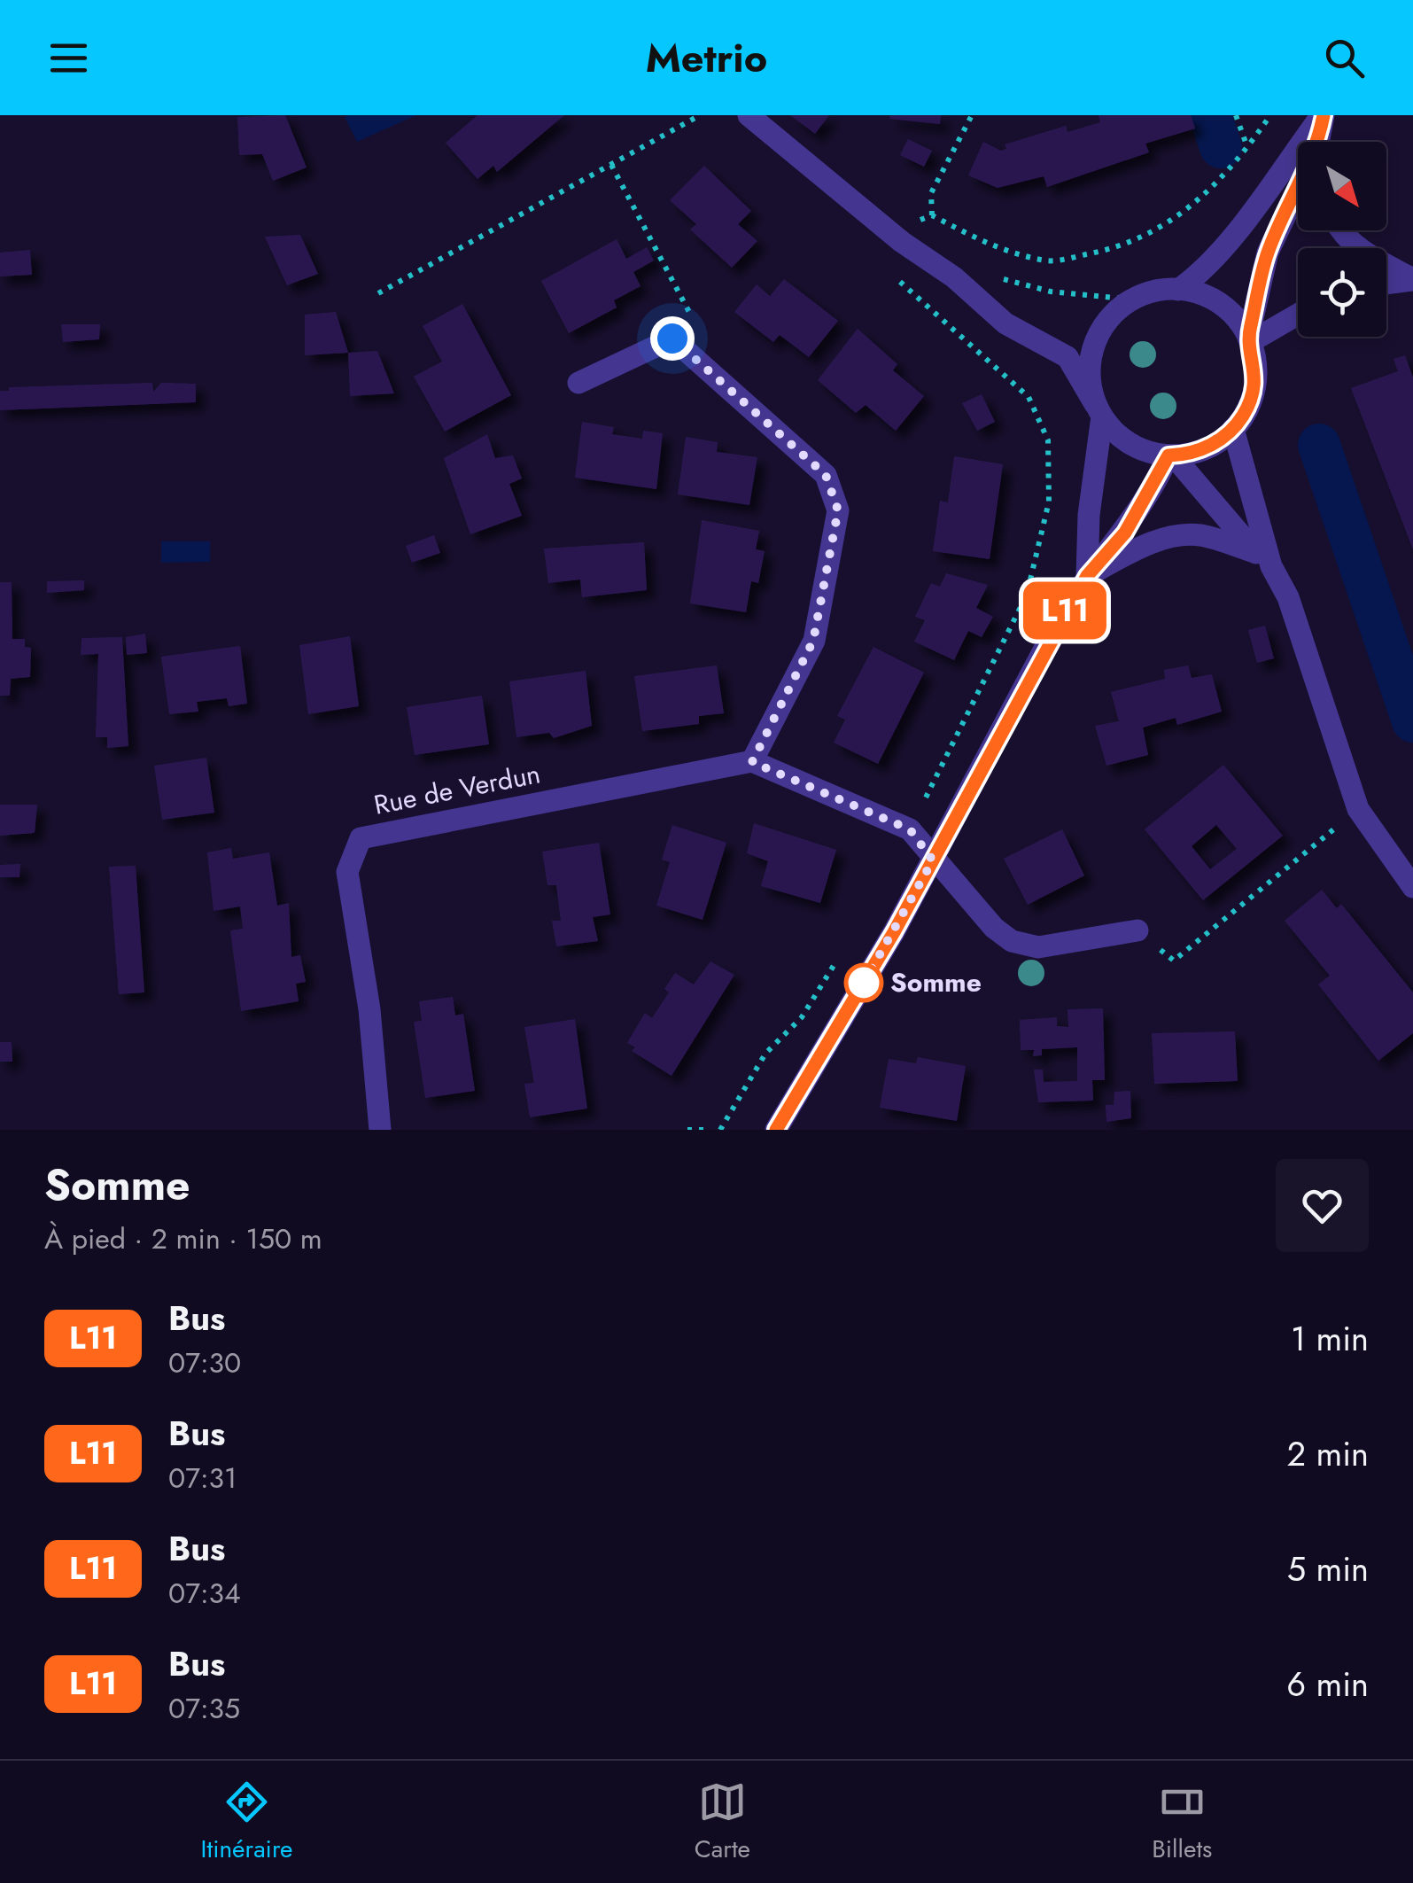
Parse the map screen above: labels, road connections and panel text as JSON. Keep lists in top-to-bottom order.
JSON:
{
  "streets": {
    "street": ["Rue de Verdun"]
  },
  "places": ["Somme"],
  "lines": ["bus line L11"],
  "north": "bottom right",
  "page": {
    "header": "Metrio",
    "on_map": "L11",
    "heading": ["Somme", "À pied · 2 min · 150 m"],
    "list": [
      {
        "mark": "L11",
        "name": "Bus",
        "note": "07:30",
        "value": "1 min"
      },
      {
        "mark": "L11",
        "name": "Bus",
        "note": "07:31",
        "value": "2 min"
      },
      {
        "mark": "L11",
        "name": "Bus",
        "note": "07:34",
        "value": "5 min"
      },
      {
        "mark": "L11",
        "name": "Bus",
        "note": "07:35",
        "value": "6 min"
      }
    ],
    "tabs": ["Itinéraire", "Carte", "Billets"]
  }
}
